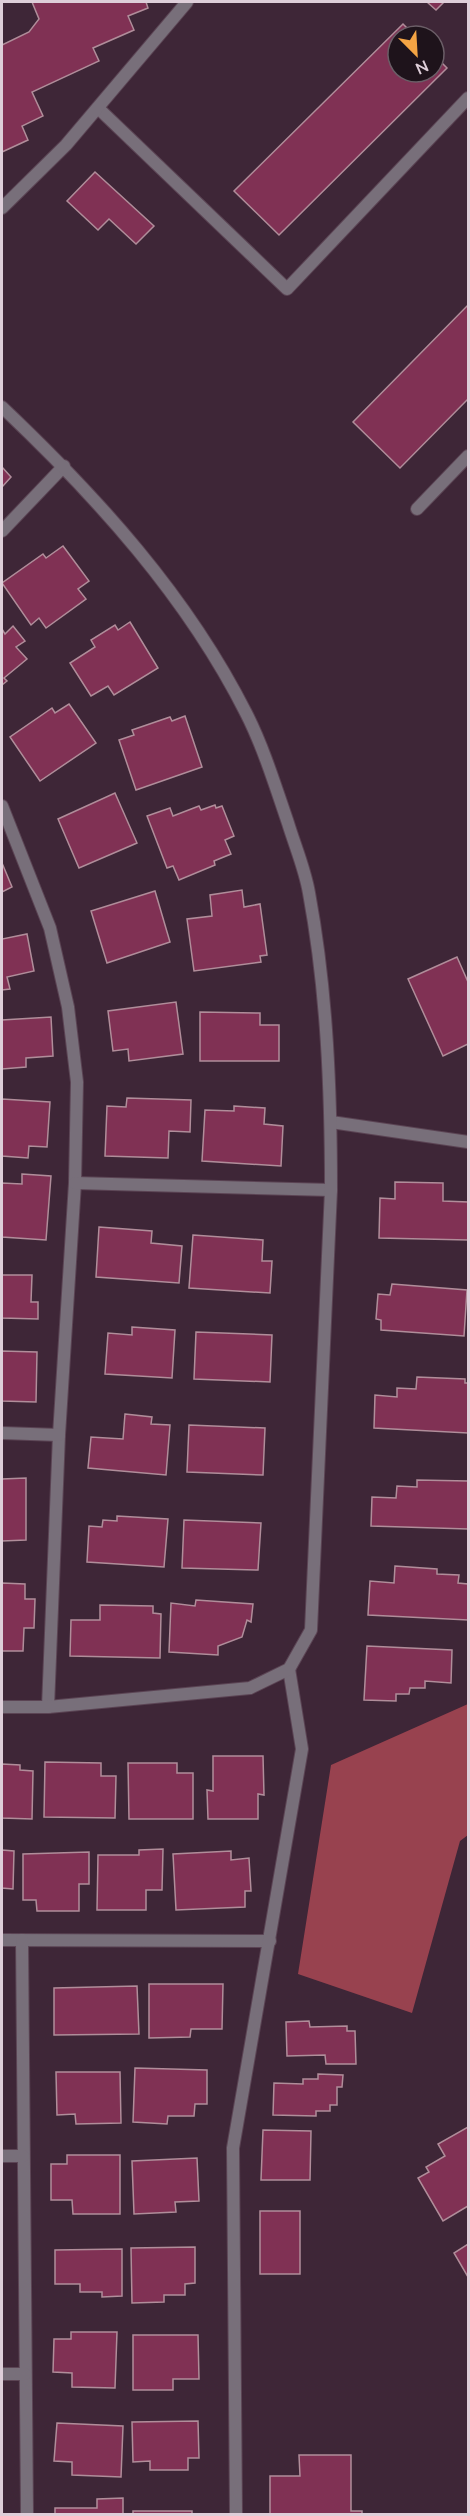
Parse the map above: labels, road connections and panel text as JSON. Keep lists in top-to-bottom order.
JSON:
{
  "north": "bottom right"
}
